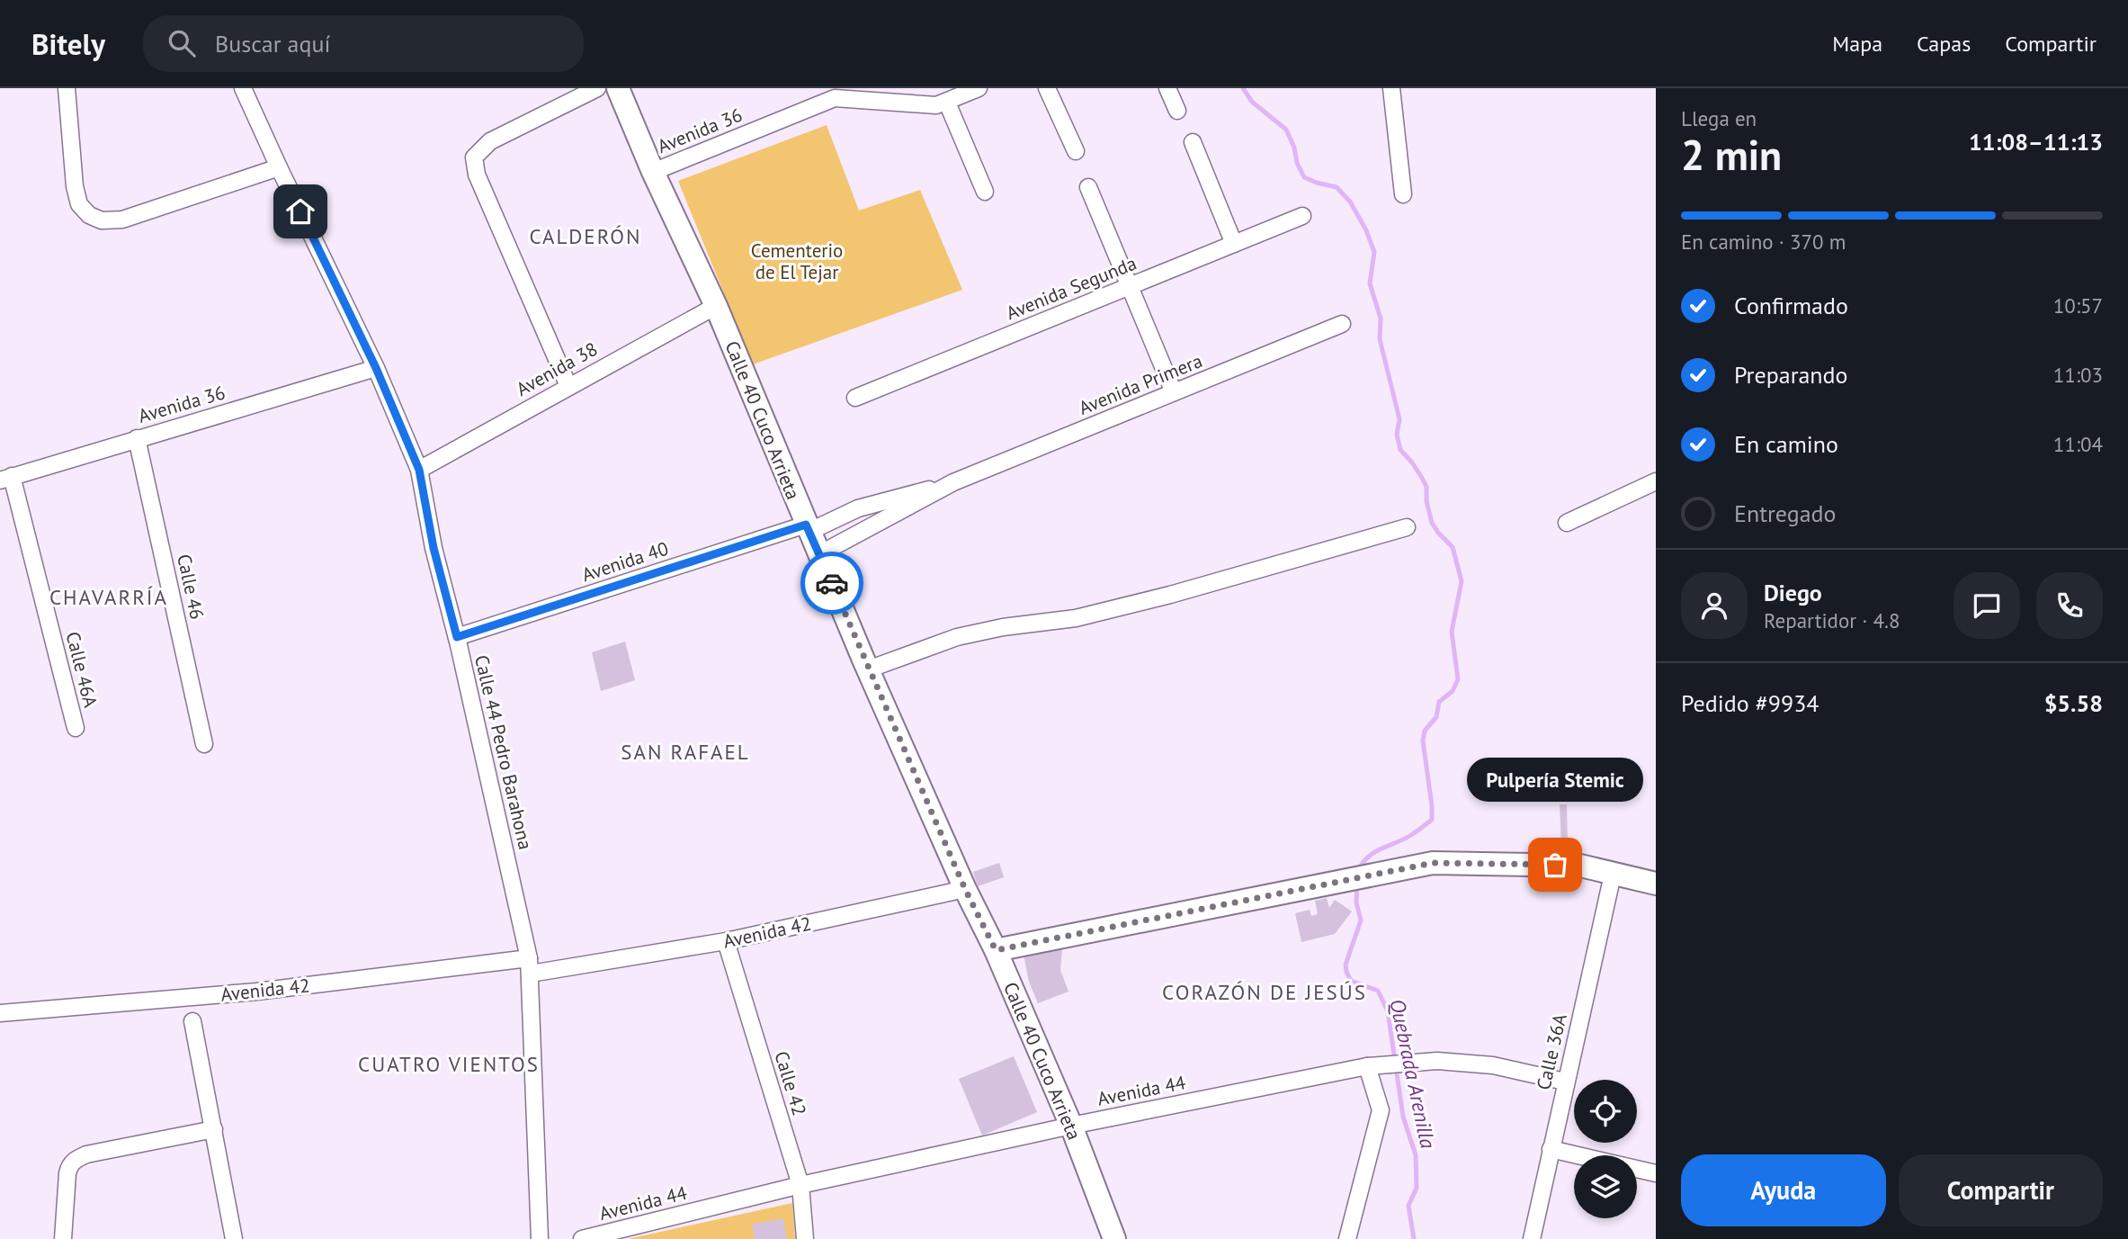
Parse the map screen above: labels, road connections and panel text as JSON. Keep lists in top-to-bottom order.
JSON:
{
  "streets": {
    "main road": ["Calle 40 Cuco Arrieta"],
    "street": [
      "Avenida 36",
      "Avenida Segunda",
      "Avenida 38",
      "Avenida Primera",
      "Avenida 40",
      "Calle 46",
      "Calle 46A",
      "Calle 44 Pedro Barahona",
      "Avenida 42",
      "Calle 36A",
      "Calle 42",
      "Avenida 44"
    ]
  },
  "crossings": [
    ["Avenida 36", "Calle 40 Cuco Arrieta"],
    ["Avenida 36", "Calle 46"],
    ["Avenida 36", "Calle 46A"],
    ["Avenida 36", "Calle 44 Pedro Barahona"],
    ["Avenida 38", "Calle 40 Cuco Arrieta"],
    ["Avenida 38", "Calle 44 Pedro Barahona"],
    ["Avenida Primera", "Calle 40 Cuco Arrieta"],
    ["Avenida Primera", "Avenida 40"],
    ["Calle 40 Cuco Arrieta", "Avenida 40"],
    ["Calle 40 Cuco Arrieta", "Avenida 42"],
    ["Calle 40 Cuco Arrieta", "Avenida 44"],
    ["Avenida 40", "Calle 44 Pedro Barahona"],
    ["Calle 44 Pedro Barahona", "Avenida 42"],
    ["Avenida 42", "Calle 42"],
    ["Calle 36A", "Avenida 44"],
    ["Calle 42", "Avenida 44"]
  ],
  "districts": [
    "CALDERÓN",
    "CHAVARRÍA",
    "SAN RAFAEL",
    "CORAZÓN DE JESÚS",
    "CUATRO VIENTOS"
  ],
  "water": ["Quebrada Arenilla"],
  "parks": ["Cementerio de El Tejar"],
  "places": ["Pulpería Stemic"],
  "page": {
    "header": "Bitely",
    "search": "Buscar aquí",
    "nav": ["Mapa", "Capas", "Compartir"],
    "heading": ["2 min", "Llega en", "11:08–11:13"],
    "panel": [
      "Diego",
      "Repartidor · 4.8",
      "Pedido #9934",
      "$5.58"
    ],
    "bar": "En camino · 370 m",
    "list": [
      ["Confirmado", "10:57"],
      ["Preparando", "11:03"],
      ["En camino", "11:04"],
      "Entregado"
    ],
    "bubble": "Pulpería Stemic",
    "buttons": ["Ayuda", "Compartir"]
  }
}
